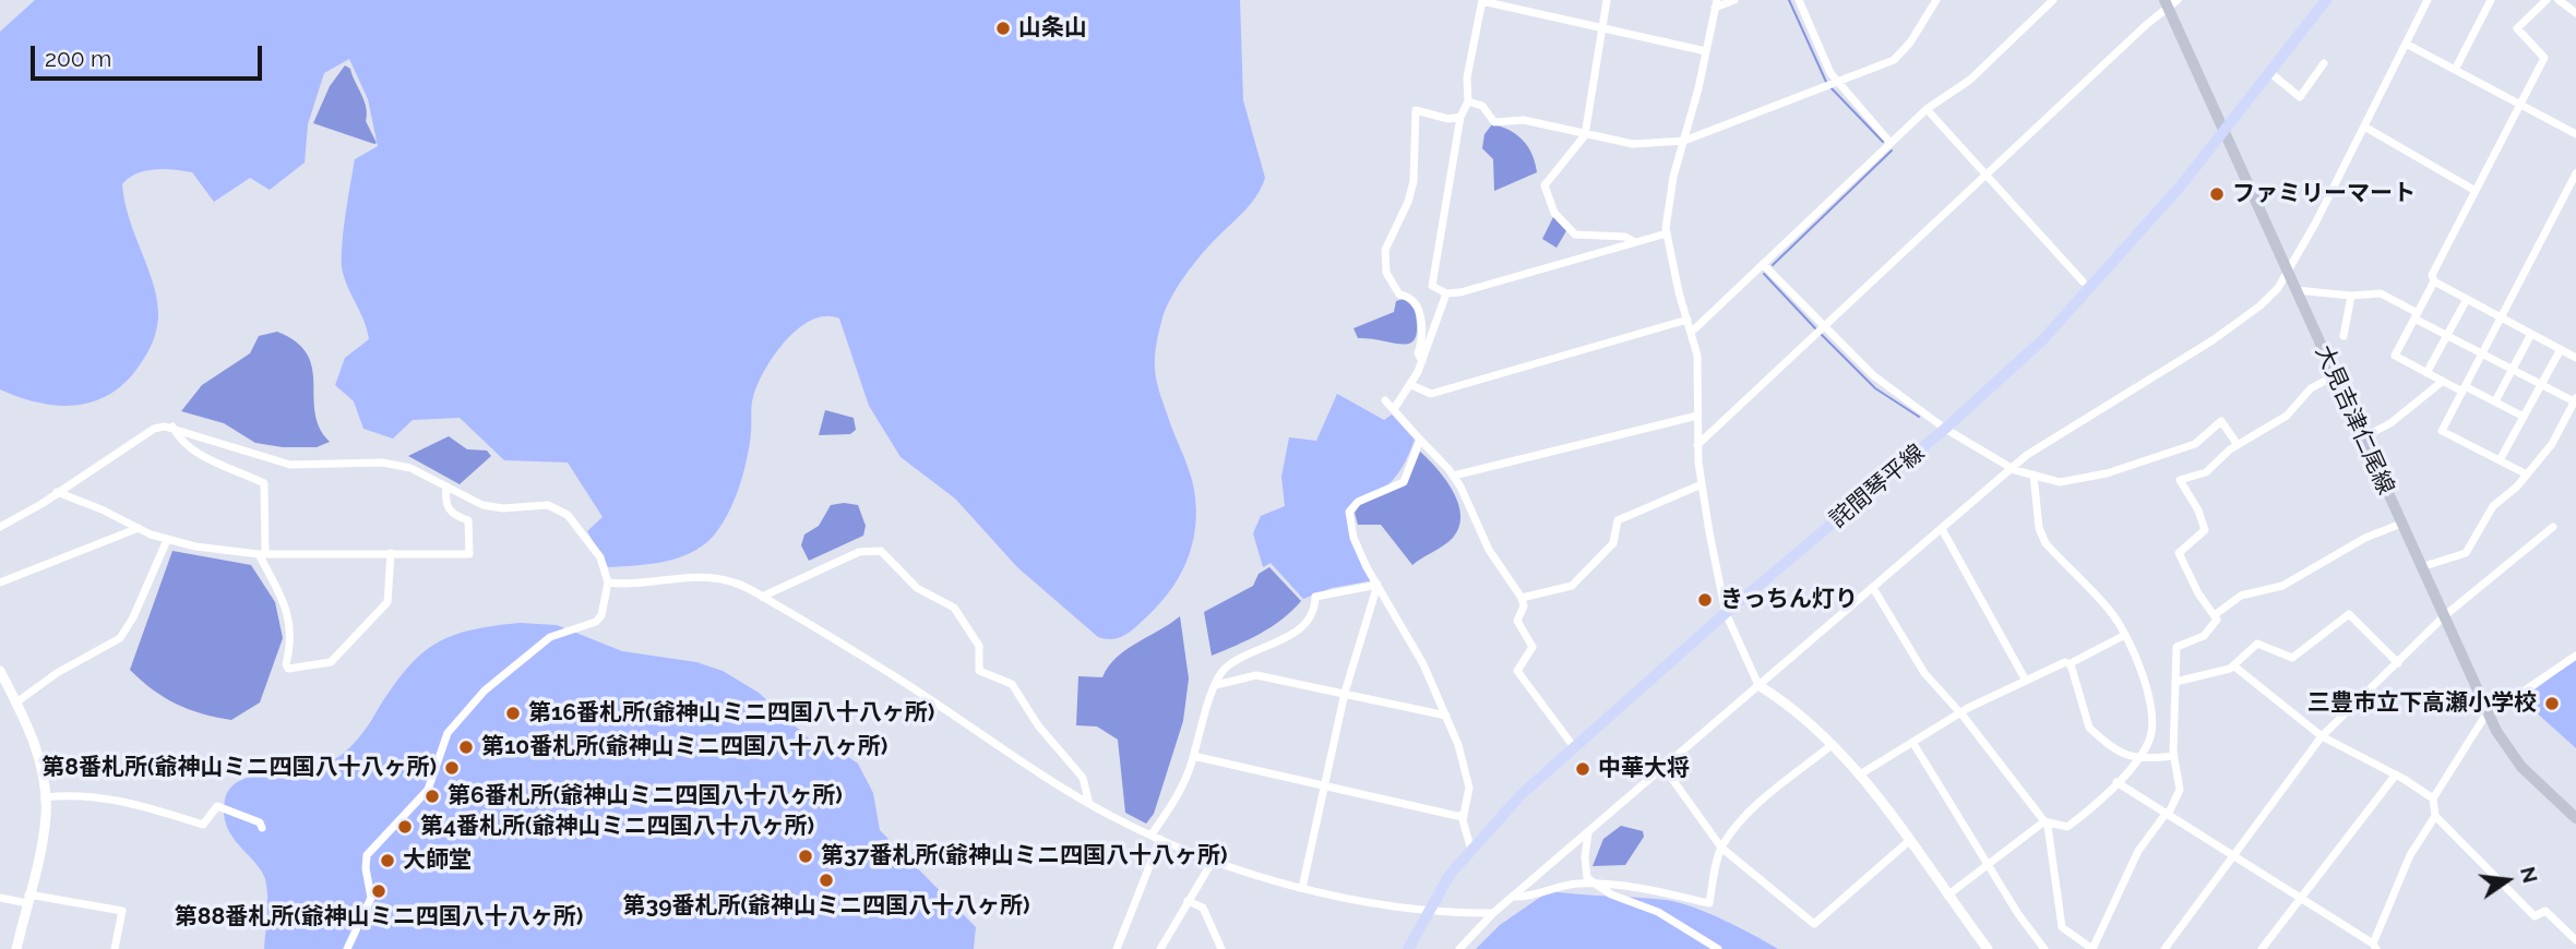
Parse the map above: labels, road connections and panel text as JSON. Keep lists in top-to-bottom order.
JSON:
{
  "streets": {
    "main road": ["大見吉津仁尾線", "詫間琴平線"]
  },
  "crossings": [
    ["大見吉津仁尾線", "詫間琴平線"]
  ],
  "places": [
    "山条山",
    "ファミリーマート",
    "きっちん灯り",
    "三豊市立下高瀬小学校",
    "第16番札所(爺神山ミニ四国八十八ヶ所)",
    "第10番札所(爺神山ミニ四国八十八ヶ所)",
    "第8番札所(爺神山ミニ四国八十八ヶ所)",
    "中華大将",
    "第6番札所(爺神山ミニ四国八十八ヶ所)",
    "第4番札所(爺神山ミニ四国八十八ヶ所)",
    "第37番札所(爺神山ミニ四国八十八ヶ所)",
    "大師堂",
    "第39番札所(爺神山ミニ四国八十八ヶ所)",
    "第88番札所(爺神山ミニ四国八十八ヶ所)"
  ],
  "scale_bar": "200 m",
  "north": "right"
}
